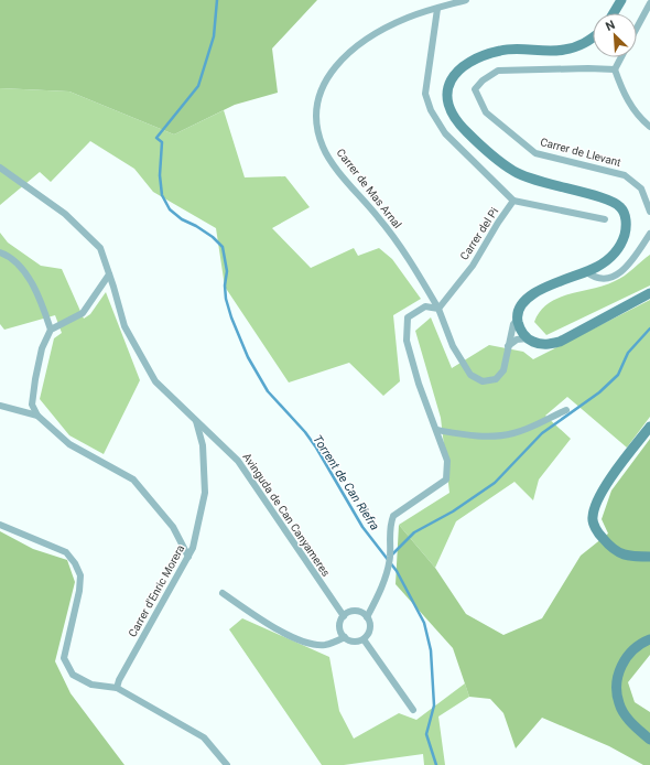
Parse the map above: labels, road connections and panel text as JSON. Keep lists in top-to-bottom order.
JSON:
{
  "streets": {
    "street": [
      "Carrer de Llevant",
      "Carrer de Mas Arnal",
      "Carrer del Pi",
      "Avinguda de Can Canyameres",
      "Carrer d'Enric Morera"
    ]
  },
  "crossings": [
    ["Carrer de Mas Arnal", "Carrer del Pi"],
    ["Avinguda de Can Canyameres", "Carrer d'Enric Morera"]
  ],
  "water": ["Torrent de Can Riefra"],
  "north": "top left"
}
